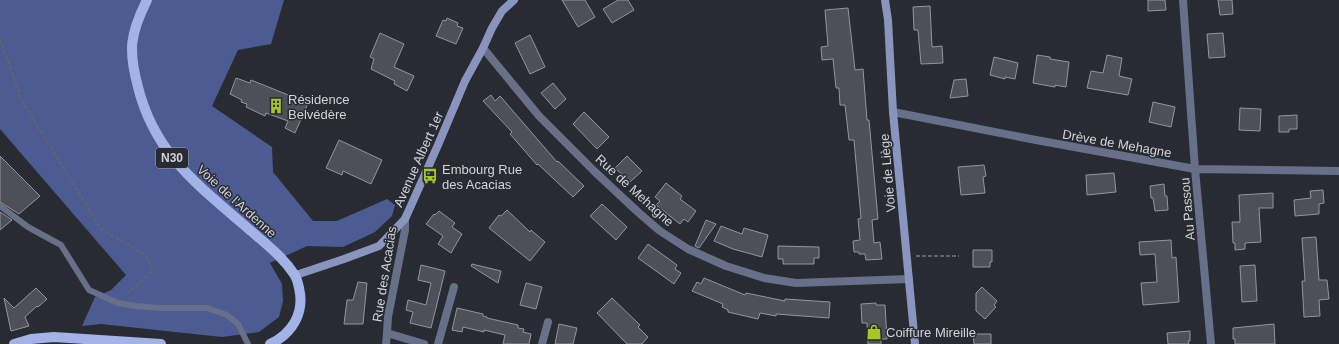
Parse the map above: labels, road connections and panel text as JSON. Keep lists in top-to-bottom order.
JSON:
{
  "streets": {
    "main road": ["N30", "Voie de l'Ardenne"],
    "street": [
      "Drève de Mehagne",
      "Avenue Albert 1er",
      "Voie de Liège",
      "Rue de Mehagne",
      "Au Passou",
      "Rue des Acacias"
    ]
  },
  "crossings": [
    ["Drève de Mehagne", "Voie de Liège"],
    ["Drève de Mehagne", "Au Passou"],
    ["Avenue Albert 1er", "Rue de Mehagne"],
    ["Avenue Albert 1er", "Voie de l'Ardenne"],
    ["Avenue Albert 1er", "Rue des Acacias"],
    ["Voie de Liège", "Rue de Mehagne"]
  ],
  "places": {
    "building": ["Résidence Belvédère"],
    "bus stop": ["Embourg Rue des Acacias"],
    "shop": ["Coiffure Mireille"]
  }
}
